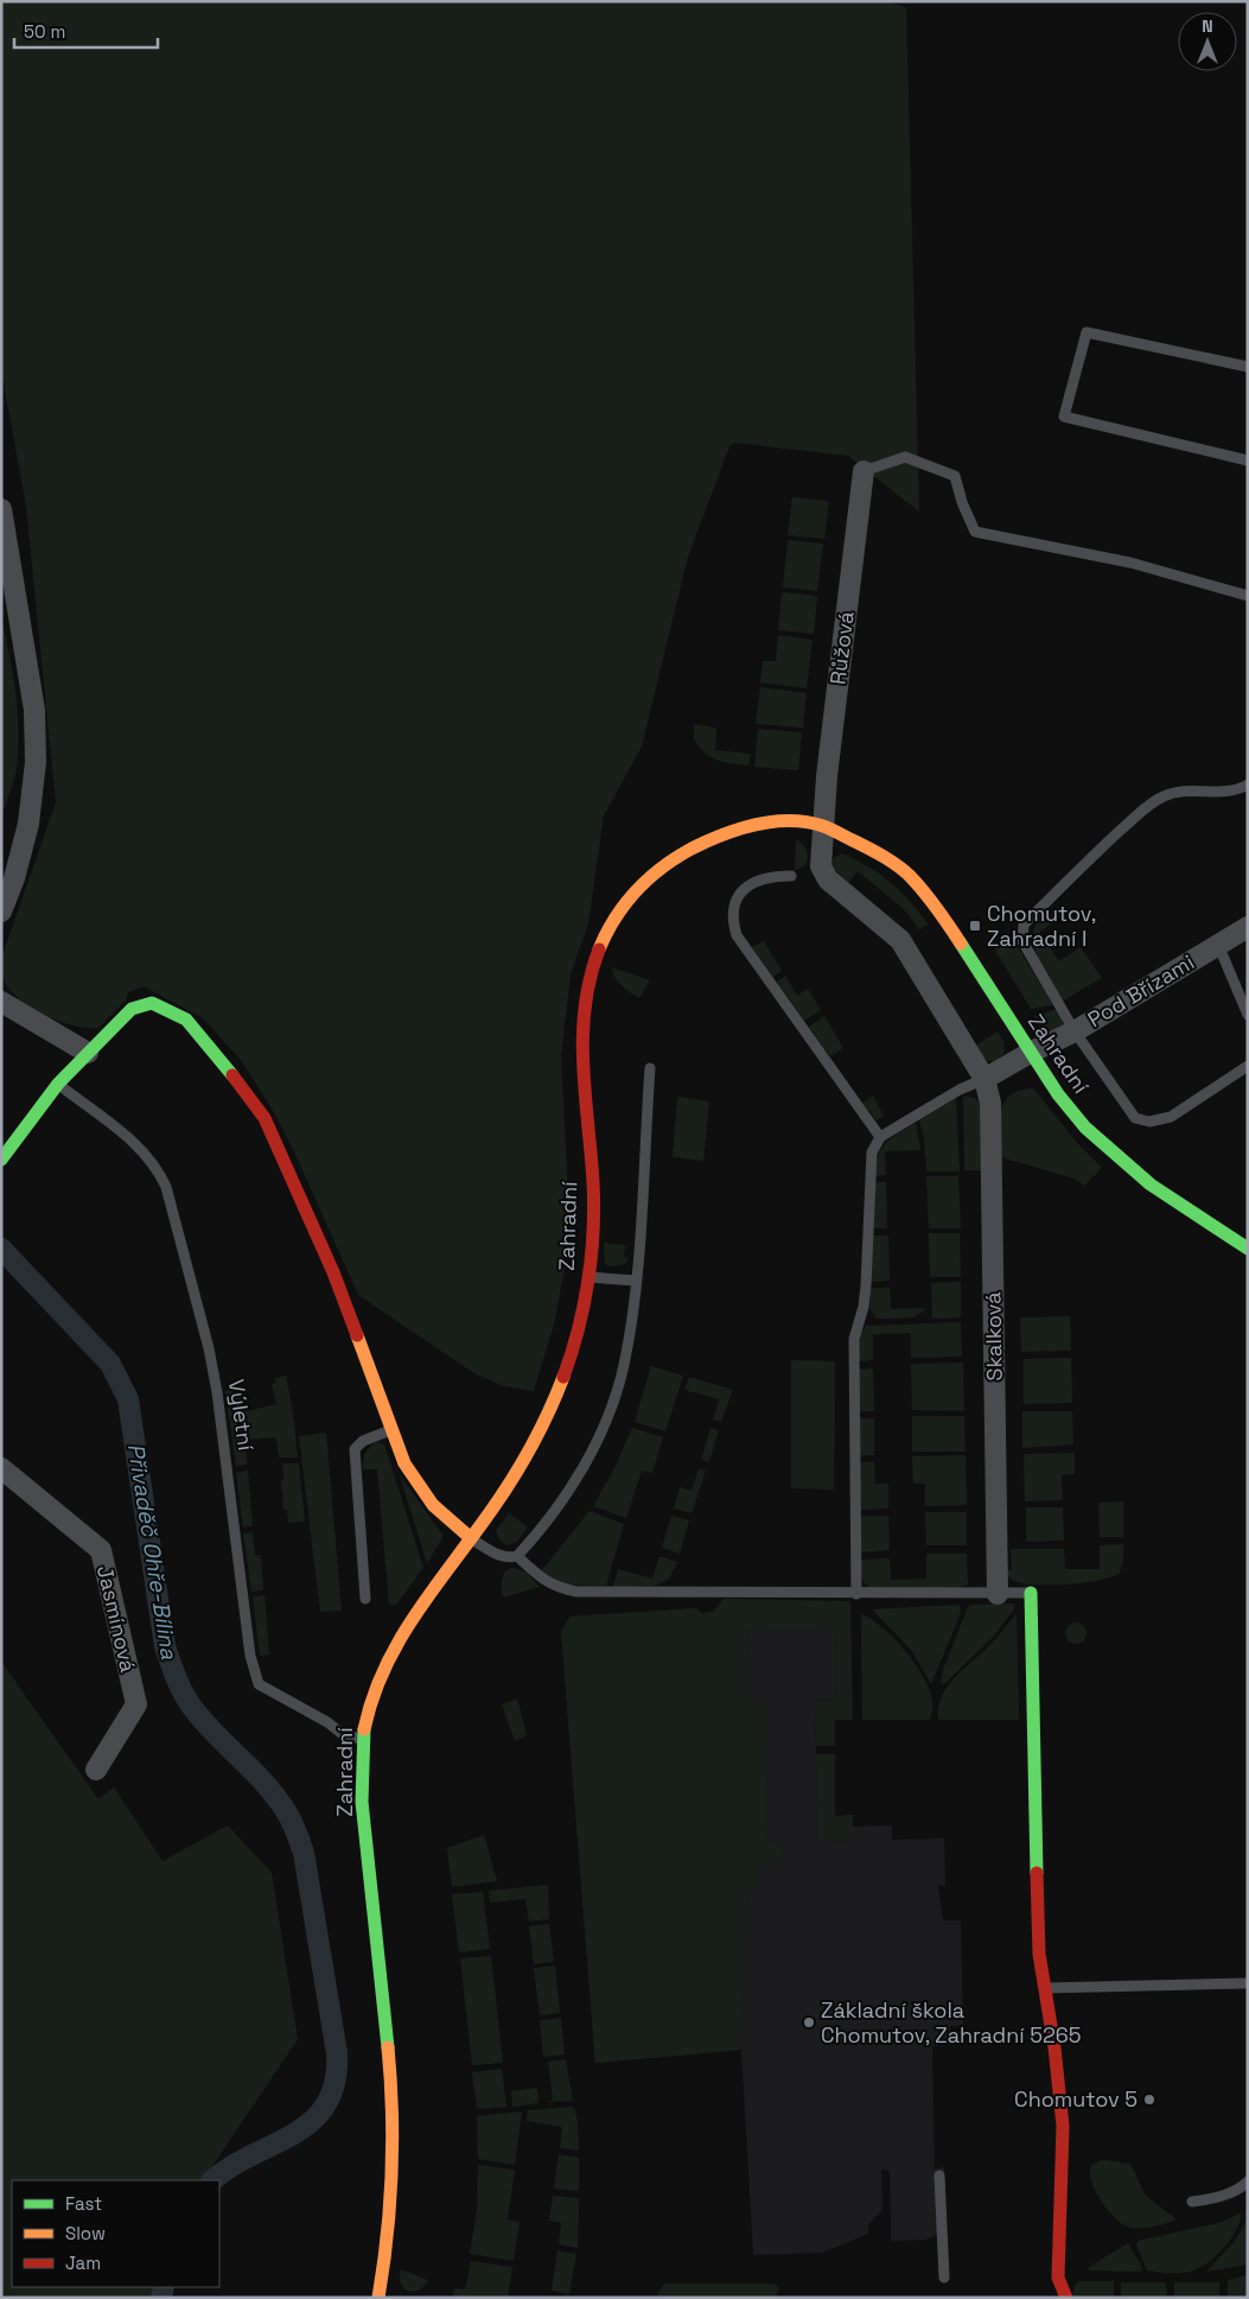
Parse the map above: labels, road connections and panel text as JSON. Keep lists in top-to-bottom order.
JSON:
{
  "streets": {
    "street": [
      "Růžová",
      "Pod Břízami",
      "Zahradní",
      "Skalková",
      "Jasmínová"
    ],
    "lane": ["Výletní"]
  },
  "crossings": [
    ["Růžová", "Zahradní"],
    ["Růžová", "Skalková"],
    ["Pod Břízami", "Zahradní"],
    ["Zahradní", "Skalková"],
    ["Zahradní", "Výletní"]
  ],
  "water": ["Přivaděč Ohře-Bílina"],
  "places": {
    "transit": ["Chomutov, Zahradní I"],
    "other": ["Základní škola Chomutov, Zahradní 5265", "Chomutov 5"]
  },
  "legend": ["Fast", "Slow", "Jam"],
  "scale_bar": "50 m",
  "north": "top"
}
